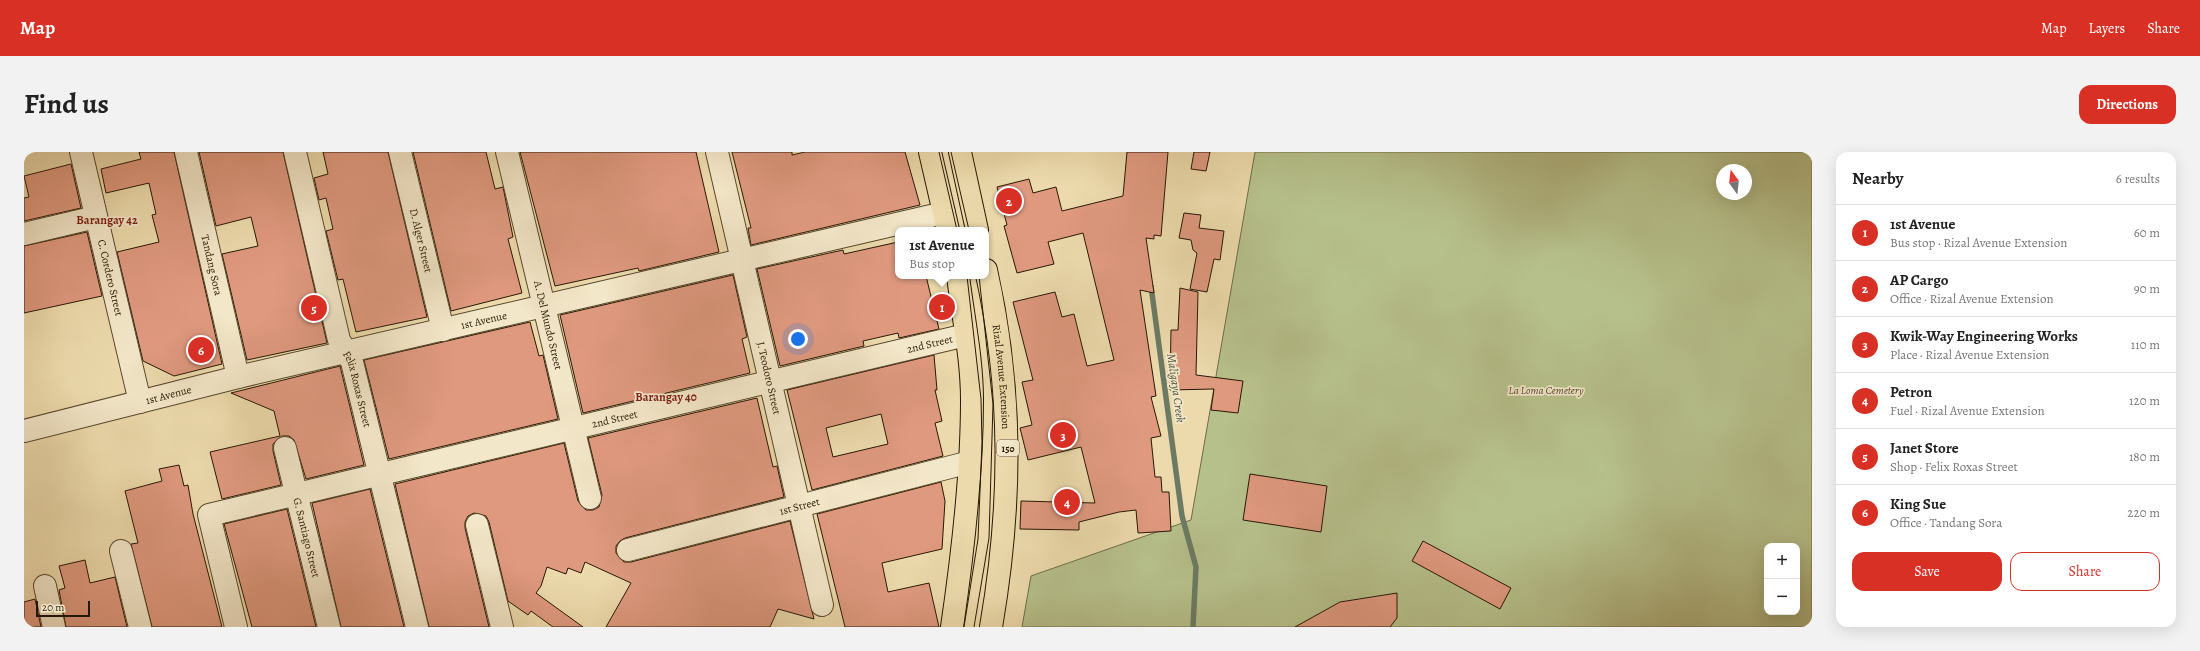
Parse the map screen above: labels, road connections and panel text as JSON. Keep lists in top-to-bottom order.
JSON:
{
  "streets": {
    "main road": ["Rizal Avenue Extension", "150"],
    "street": [
      "D. Alger Street",
      "Tandang Sora",
      "C. Cordero Street",
      "1st Avenue",
      "A. Del Mundo Street",
      "2nd Street",
      "J. Teodoro Street",
      "Felix Roxas Street",
      "1st Street",
      "G. Santiago Street"
    ]
  },
  "crossings": [
    ["D. Alger Street", "1st Avenue"],
    ["Tandang Sora", "1st Avenue"],
    ["C. Cordero Street", "1st Avenue"],
    ["1st Avenue", "A. Del Mundo Street"],
    ["1st Avenue", "J. Teodoro Street"],
    ["1st Avenue", "Felix Roxas Street"],
    ["A. Del Mundo Street", "2nd Street"],
    ["2nd Street", "J. Teodoro Street"],
    ["2nd Street", "Felix Roxas Street"],
    ["2nd Street", "G. Santiago Street"],
    ["J. Teodoro Street", "1st Street"]
  ],
  "districts": ["Barangay 42", "Barangay 40"],
  "water": ["Maligaya Creek"],
  "parks": ["La Loma Cemetery"],
  "scale_bar": "20 m",
  "north": "top",
  "page": {
    "header": "Map",
    "nav": ["Map", "Layers", "Share"],
    "title": "Find us",
    "buttons": [
      "Directions",
      ["Save", "Share"]
    ],
    "heading": ["Nearby", "6 results"],
    "pins": [
      "2",
      "1",
      "5",
      "6",
      "3",
      "4"
    ],
    "list": [
      {
        "mark": "1",
        "name": "1st Avenue",
        "note": "Bus stop · Rizal Avenue Extension",
        "value": "60 m"
      },
      {
        "mark": "2",
        "name": "AP Cargo",
        "note": "Office · Rizal Avenue Extension",
        "value": "90 m"
      },
      {
        "mark": "3",
        "name": "Kwik-Way Engineering Works",
        "note": "Place · Rizal Avenue Extension",
        "value": "110 m"
      },
      {
        "mark": "4",
        "name": "Petron",
        "note": "Fuel · Rizal Avenue Extension",
        "value": "120 m"
      },
      {
        "mark": "5",
        "name": "Janet Store",
        "note": "Shop · Felix Roxas Street",
        "value": "180 m"
      },
      {
        "mark": "6",
        "name": "King Sue",
        "note": "Office · Tandang Sora",
        "value": "220 m"
      }
    ],
    "popup": ["1st Avenue", "Bus stop"],
    "map_buttons": ["+", "−"],
    "scale": "20 m"
  }
}
